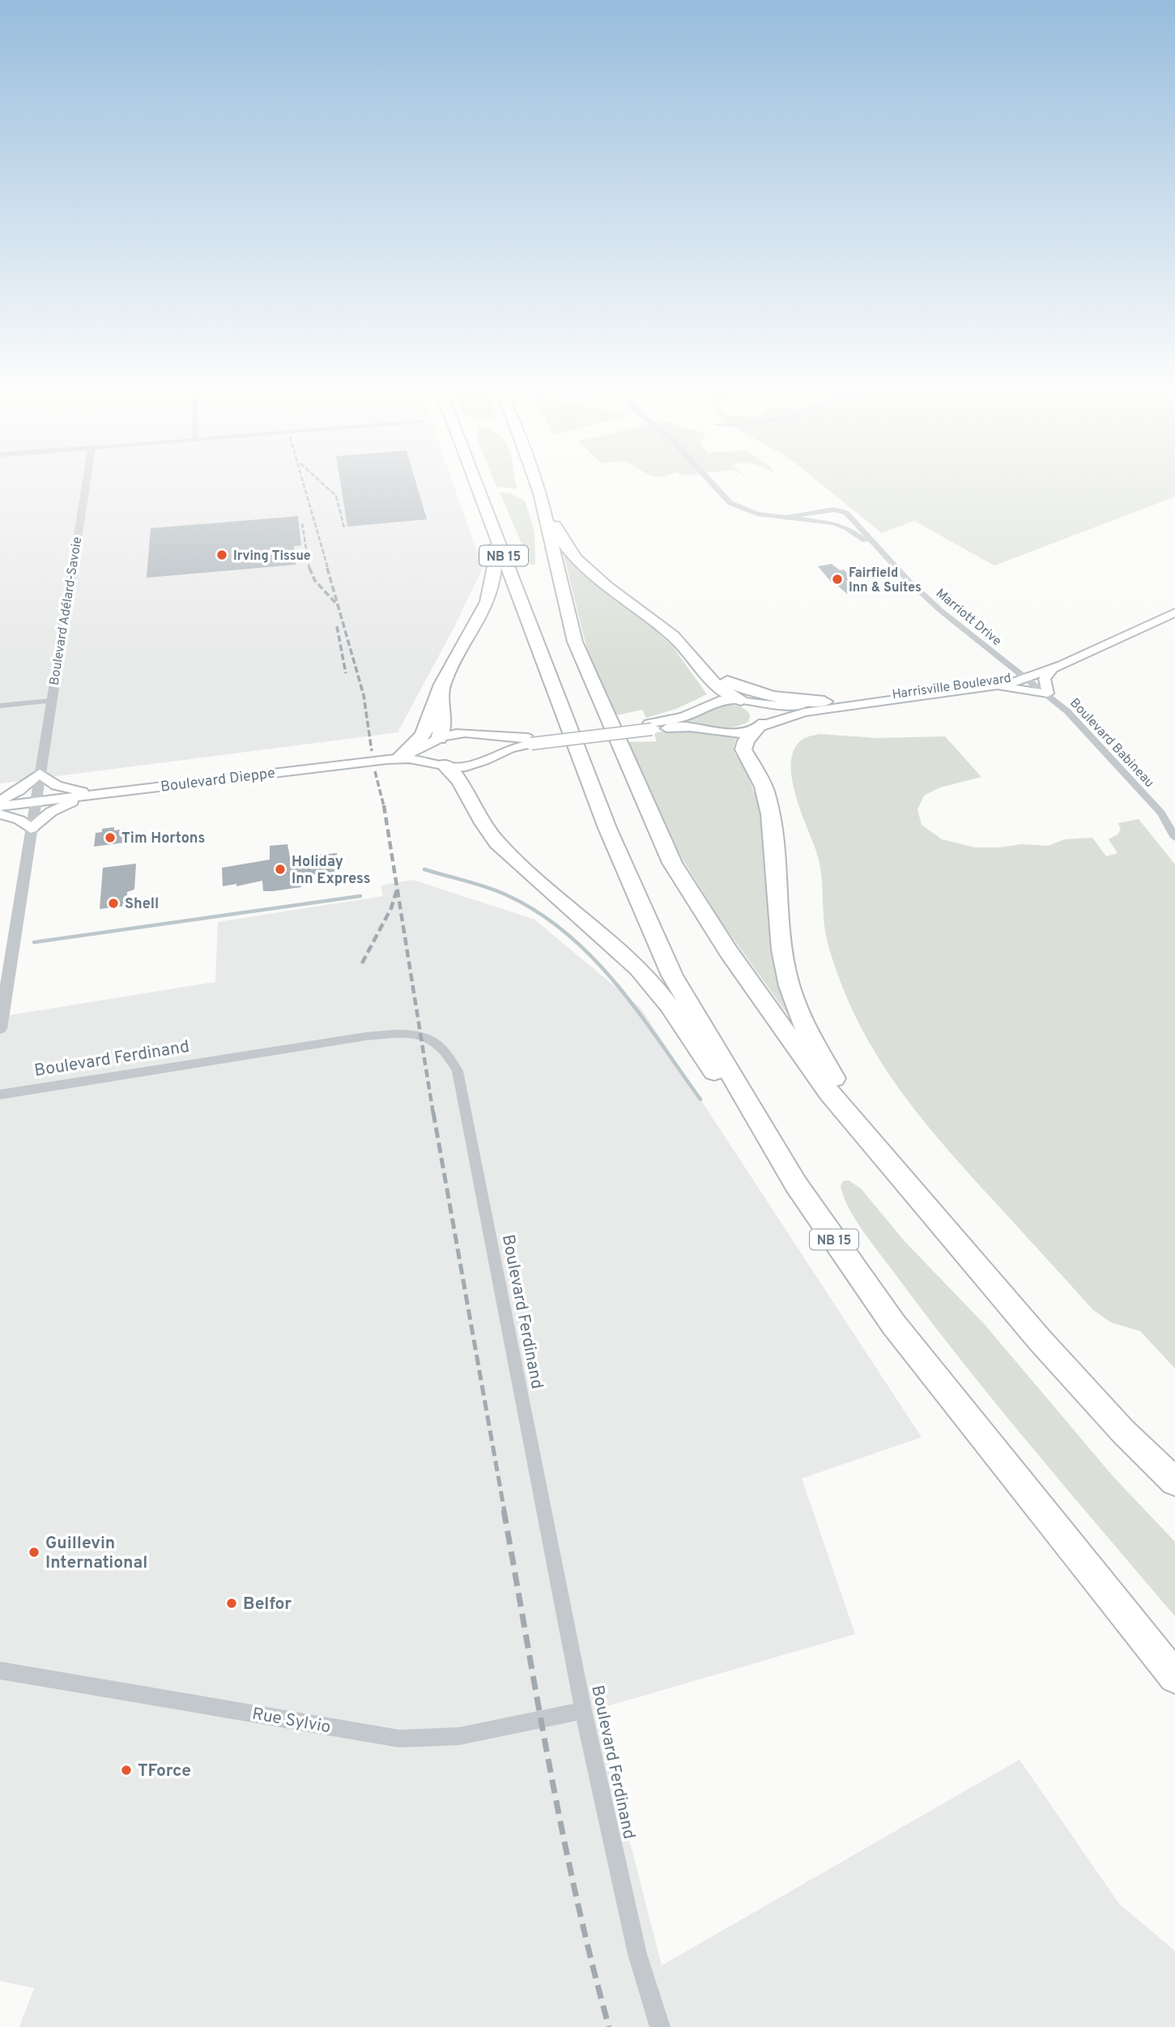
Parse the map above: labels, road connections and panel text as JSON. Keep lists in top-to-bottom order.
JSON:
{
  "streets": {
    "highway": ["NB 15"],
    "main road": ["Harrisville Boulevard", "Boulevard Dieppe"],
    "street": [
      "Boulevard Adélard-Savoie",
      "Marriott Drive",
      "Boulevard Babineau",
      "Boulevard Ferdinand",
      "Rue Sylvio"
    ]
  },
  "crossings": [
    ["Boulevard Adélard-Savoie", "Boulevard Dieppe"],
    ["Marriott Drive", "Harrisville Boulevard"],
    ["Marriott Drive", "Boulevard Babineau"],
    ["Harrisville Boulevard", "Boulevard Dieppe"],
    ["Boulevard Ferdinand", "Rue Sylvio"]
  ],
  "places": [
    "Irving Tissue",
    "Fairfield Inn & Suites",
    "Tim Hortons",
    "Holiday Inn Express",
    "Shell",
    "Guillevin International",
    "Belfor",
    "TForce"
  ]
}
